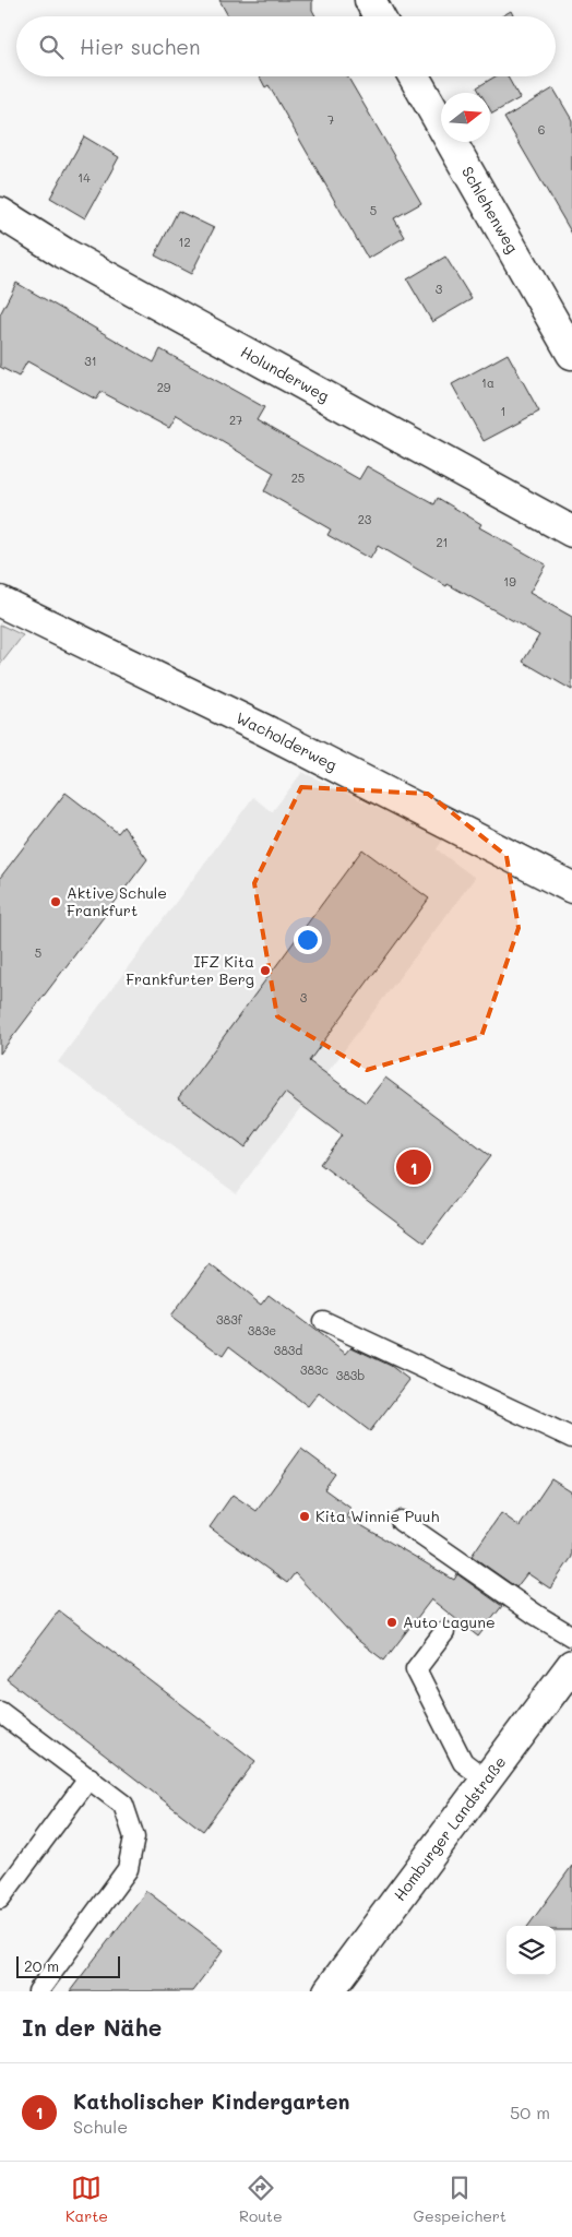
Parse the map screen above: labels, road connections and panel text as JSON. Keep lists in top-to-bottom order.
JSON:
{
  "streets": {
    "street": [
      "Schlehenweg",
      "Holunderweg",
      "Wacholderweg",
      "Homburger Landstraße"
    ]
  },
  "places": [
    "Aktive Schule Frankfurt",
    "IFZ Kita Frankfurter Berg",
    "Kita Winnie Puuh",
    "Auto Lagune"
  ],
  "house_numbers": [
    "7",
    "6",
    "14",
    "5",
    "12",
    "3",
    "31",
    "1a",
    "29",
    "1",
    "27",
    "25",
    "23",
    "21",
    "19",
    "5",
    "3",
    "383f",
    "383e",
    "383d",
    "383c",
    "383b"
  ],
  "scale_bar": "20 m",
  "north": "right",
  "page": {
    "search": "Hier suchen",
    "pins": "1",
    "scale": "20 m",
    "heading": "In der Nähe",
    "list": [
      {
        "mark": "1",
        "name": "Katholischer Kindergarten",
        "note": "Schule",
        "value": "50 m"
      }
    ],
    "nav": ["Karte", "Route", "Gespeichert"]
  }
}
